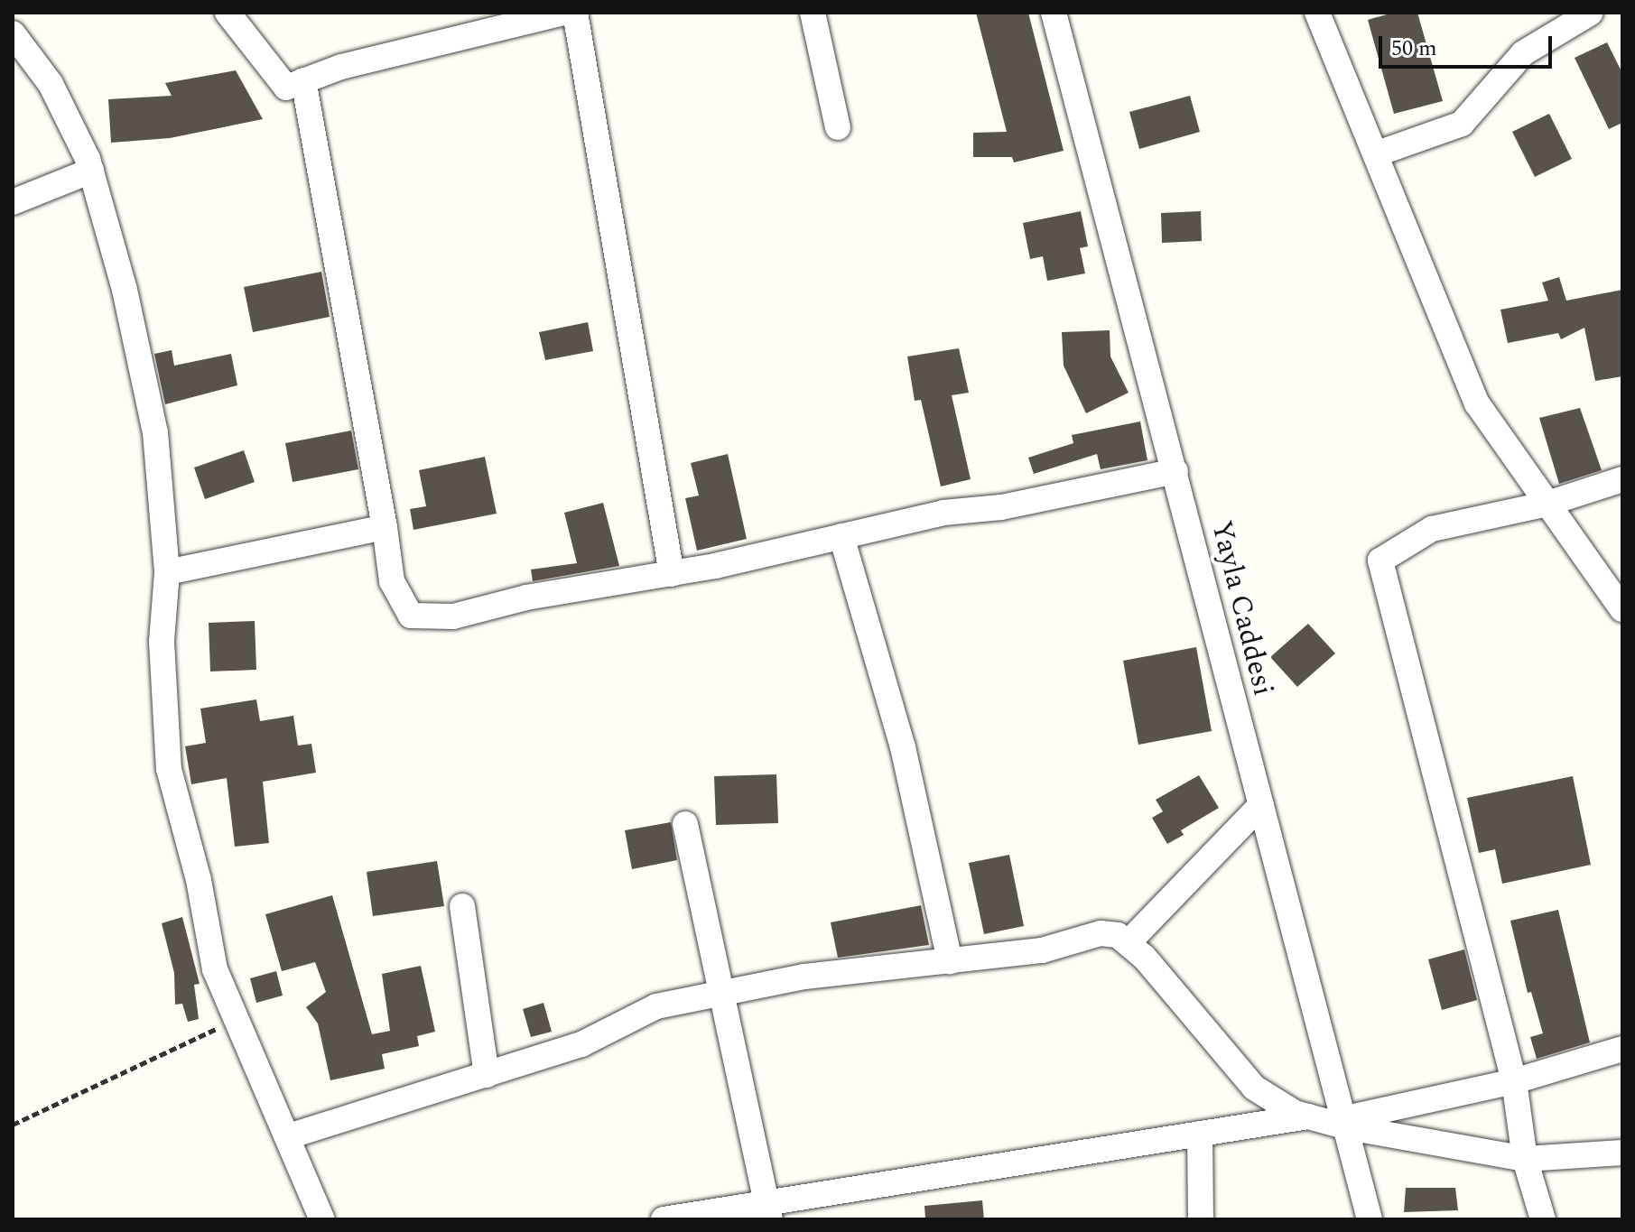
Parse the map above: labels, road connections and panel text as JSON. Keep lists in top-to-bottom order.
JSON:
{
  "streets": {
    "street": ["Yayla Caddesi"]
  },
  "scale_bar": "50 m"
}
